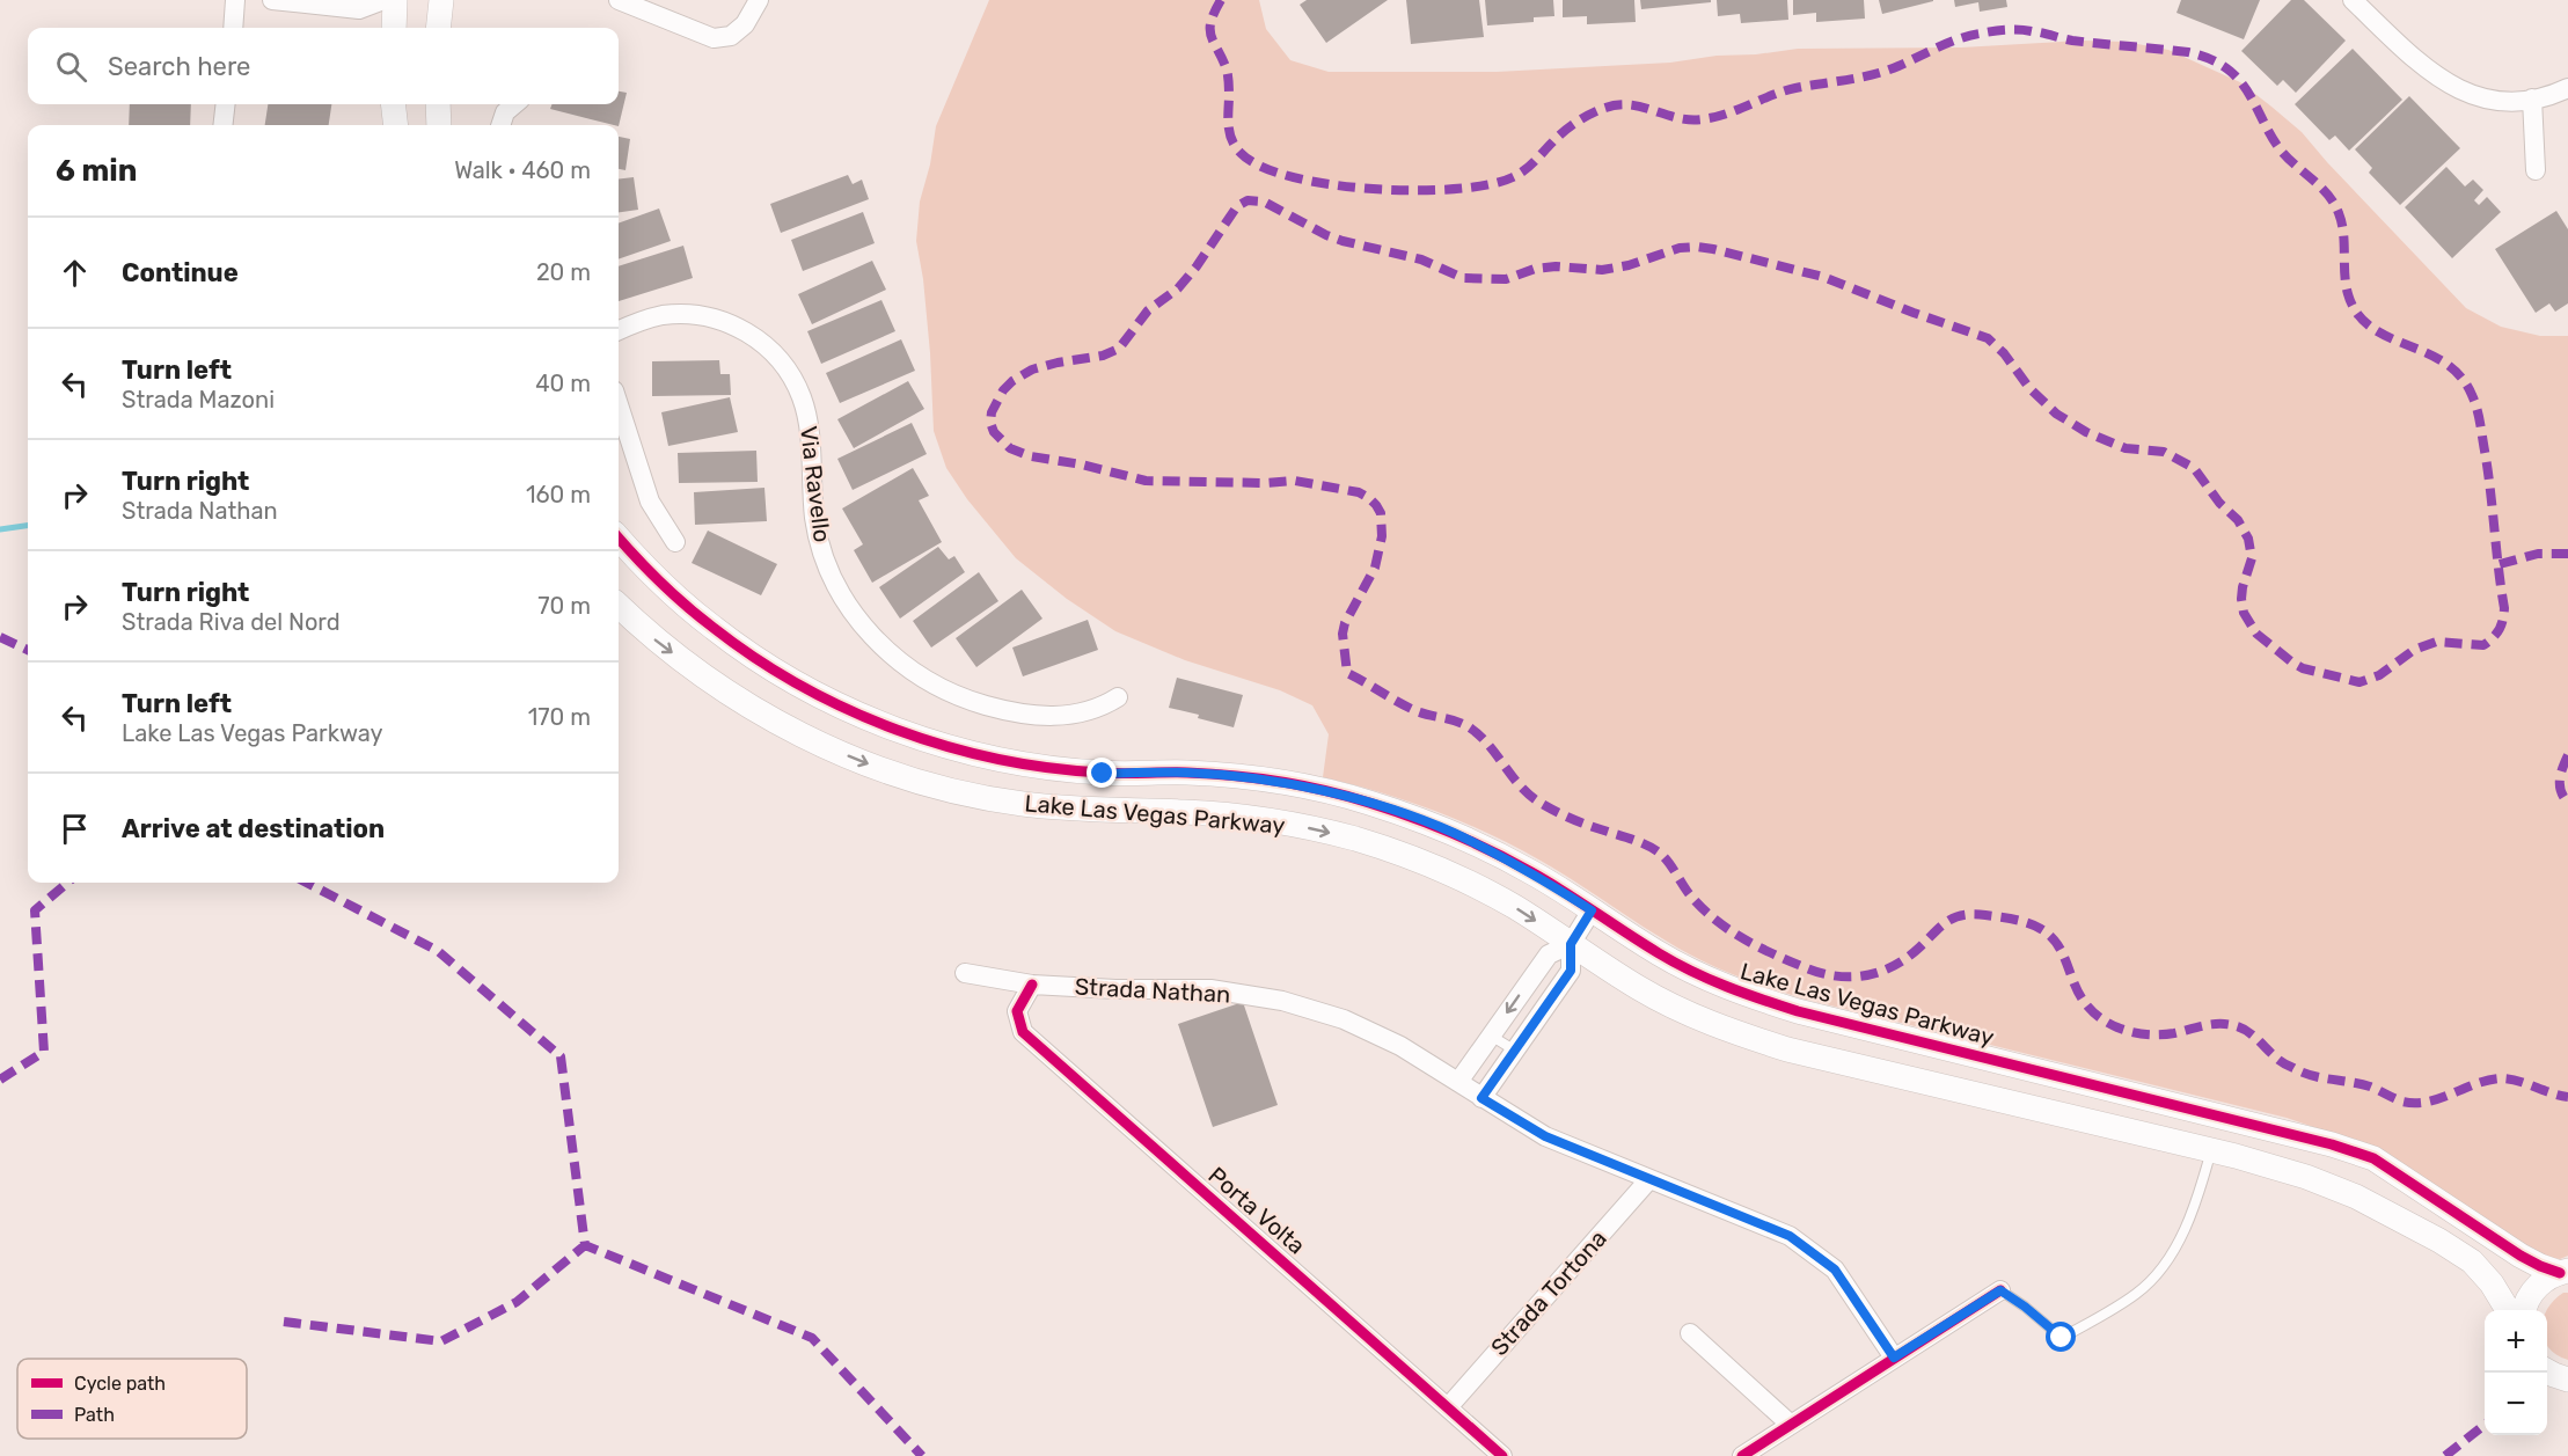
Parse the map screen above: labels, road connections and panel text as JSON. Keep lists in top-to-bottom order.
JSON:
{
  "streets": {
    "street": [
      "Via Ravello",
      "Lake Las Vegas Parkway",
      "Strada Nathan",
      "Porta Volta",
      "Strada Tortona"
    ]
  },
  "crossings": [
    ["Strada Nathan", "Porta Volta"],
    ["Strada Nathan", "Strada Tortona"],
    ["Porta Volta", "Strada Tortona"]
  ],
  "legend": ["Cycle path", "Path"],
  "page": {
    "search": "Search here",
    "heading": ["6 min", "Walk · 460 m"],
    "list": [
      ["Continue", "20 m"],
      ["Turn left", "Strada Mazoni", "40 m"],
      ["Turn right", "Strada Nathan", "160 m"],
      ["Turn right", "Strada Riva del Nord", "70 m"],
      ["Turn left", "Lake Las Vegas Parkway", "170 m"],
      "Arrive at destination"
    ],
    "map_buttons": ["+", "−"]
  }
}
